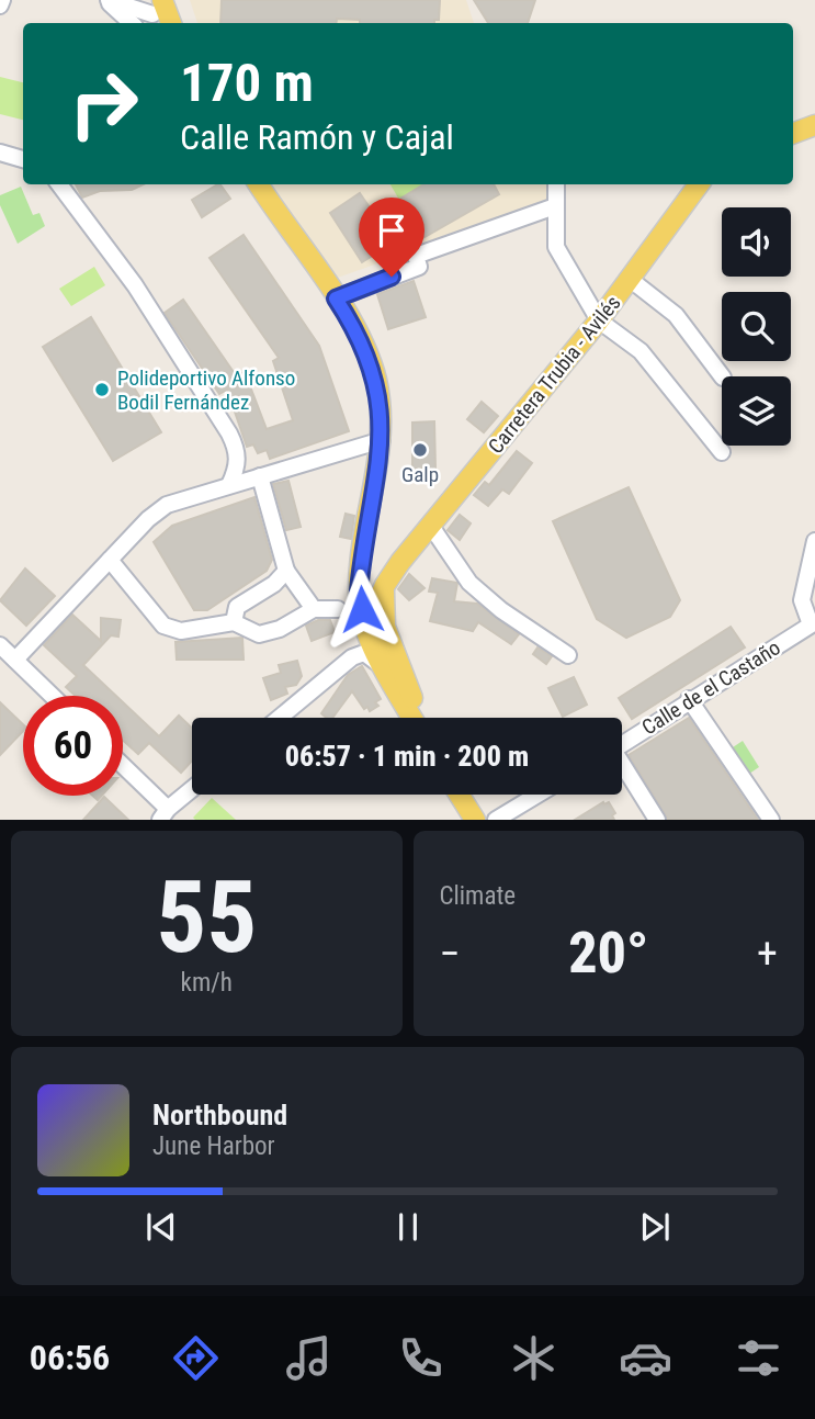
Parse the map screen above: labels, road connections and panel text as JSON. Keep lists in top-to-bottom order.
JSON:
{
  "streets": {
    "main road": ["Carretera Trubia - Avilés"],
    "street": ["Calle de el Castaño"]
  },
  "places": ["Polideportivo Alfonso Bodil Fernández", "Galp"],
  "page": {
    "turn": ["170 m", "Calle Ramón y Cajal"],
    "limit": "60",
    "trip": "06:57 · 1 min · 200 m",
    "tile": [
      ["55", "km/h"],
      "Climate"
    ],
    "heat": ["−", "20°", "+"],
    "song": ["Northbound", "June Harbor"],
    "tabs": "06:56"
  }
}
